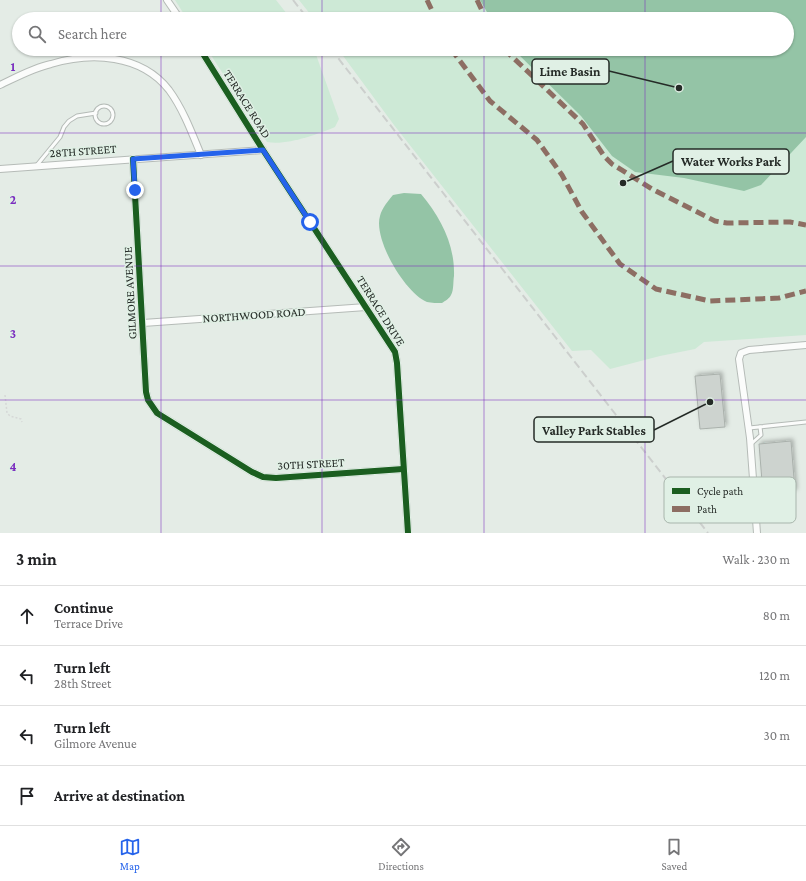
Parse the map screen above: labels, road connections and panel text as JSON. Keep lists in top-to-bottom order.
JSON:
{
  "streets": {
    "street": [
      "TERRACE ROAD",
      "28TH STREET",
      "GILMORE AVENUE",
      "TERRACE DRIVE",
      "NORTHWOOD ROAD",
      "30TH STREET"
    ]
  },
  "crossings": [
    ["TERRACE ROAD", "28TH STREET"],
    ["TERRACE ROAD", "TERRACE DRIVE"],
    ["28TH STREET", "GILMORE AVENUE"],
    ["28TH STREET", "TERRACE DRIVE"],
    ["GILMORE AVENUE", "NORTHWOOD ROAD"],
    ["GILMORE AVENUE", "30TH STREET"],
    ["TERRACE DRIVE", "NORTHWOOD ROAD"],
    ["TERRACE DRIVE", "30TH STREET"]
  ],
  "places": ["Lime Basin", "Water Works Park", "Valley Park Stables"],
  "legend": ["Cycle path", "Path"],
  "page": {
    "search": "Search here",
    "heading": ["3 min", "Walk · 230 m"],
    "list": [
      ["Continue", "Terrace Drive", "80 m"],
      ["Turn left", "28th Street", "120 m"],
      ["Turn left", "Gilmore Avenue", "30 m"],
      "Arrive at destination"
    ],
    "nav": ["Map", "Directions", "Saved"]
  },
  "grid": {
    "rows": [
      "1",
      "2",
      "3",
      "4"
    ]
  }
}
